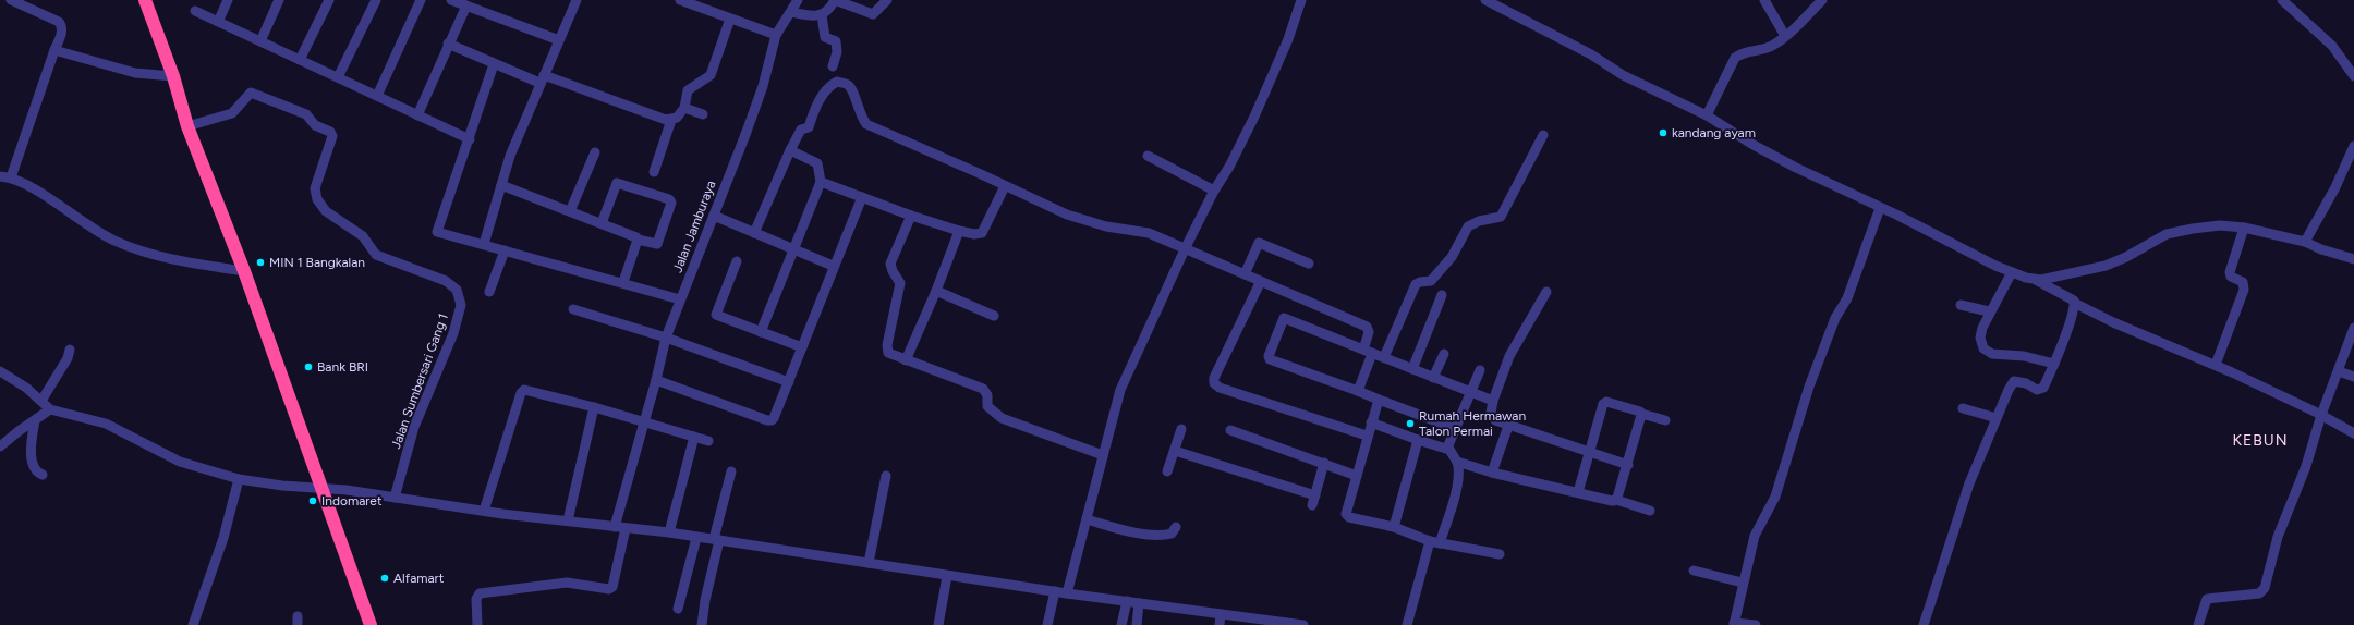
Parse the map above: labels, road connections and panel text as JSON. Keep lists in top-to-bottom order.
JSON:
{
  "streets": {
    "street": ["Jalan Jamburaya", "Jalan Sumbersari Gang 1"]
  },
  "districts": ["KEBUN"],
  "places": [
    "kandang ayam",
    "MIN 1 Bangkalan",
    "Bank BRI",
    "Rumah Hermawan Talon Permai",
    "Indomaret",
    "Alfamart"
  ]
}
